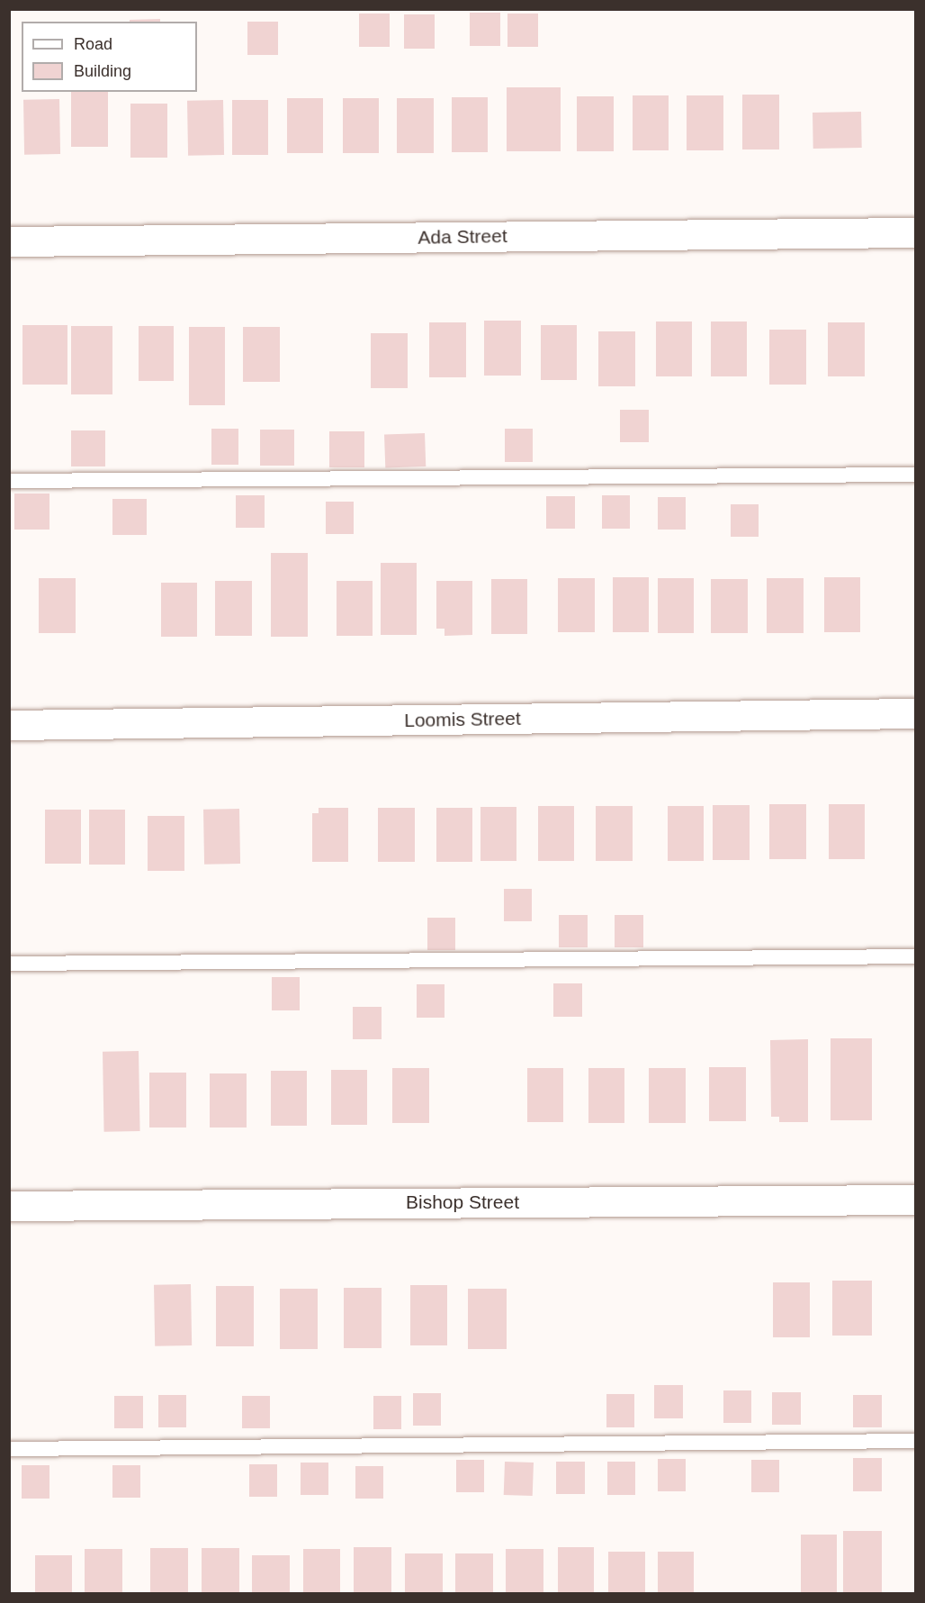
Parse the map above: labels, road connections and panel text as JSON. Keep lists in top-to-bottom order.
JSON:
{
  "streets": {
    "street": ["Ada Street", "Loomis Street", "Bishop Street"]
  },
  "legend": ["Road", "Building"]
}
